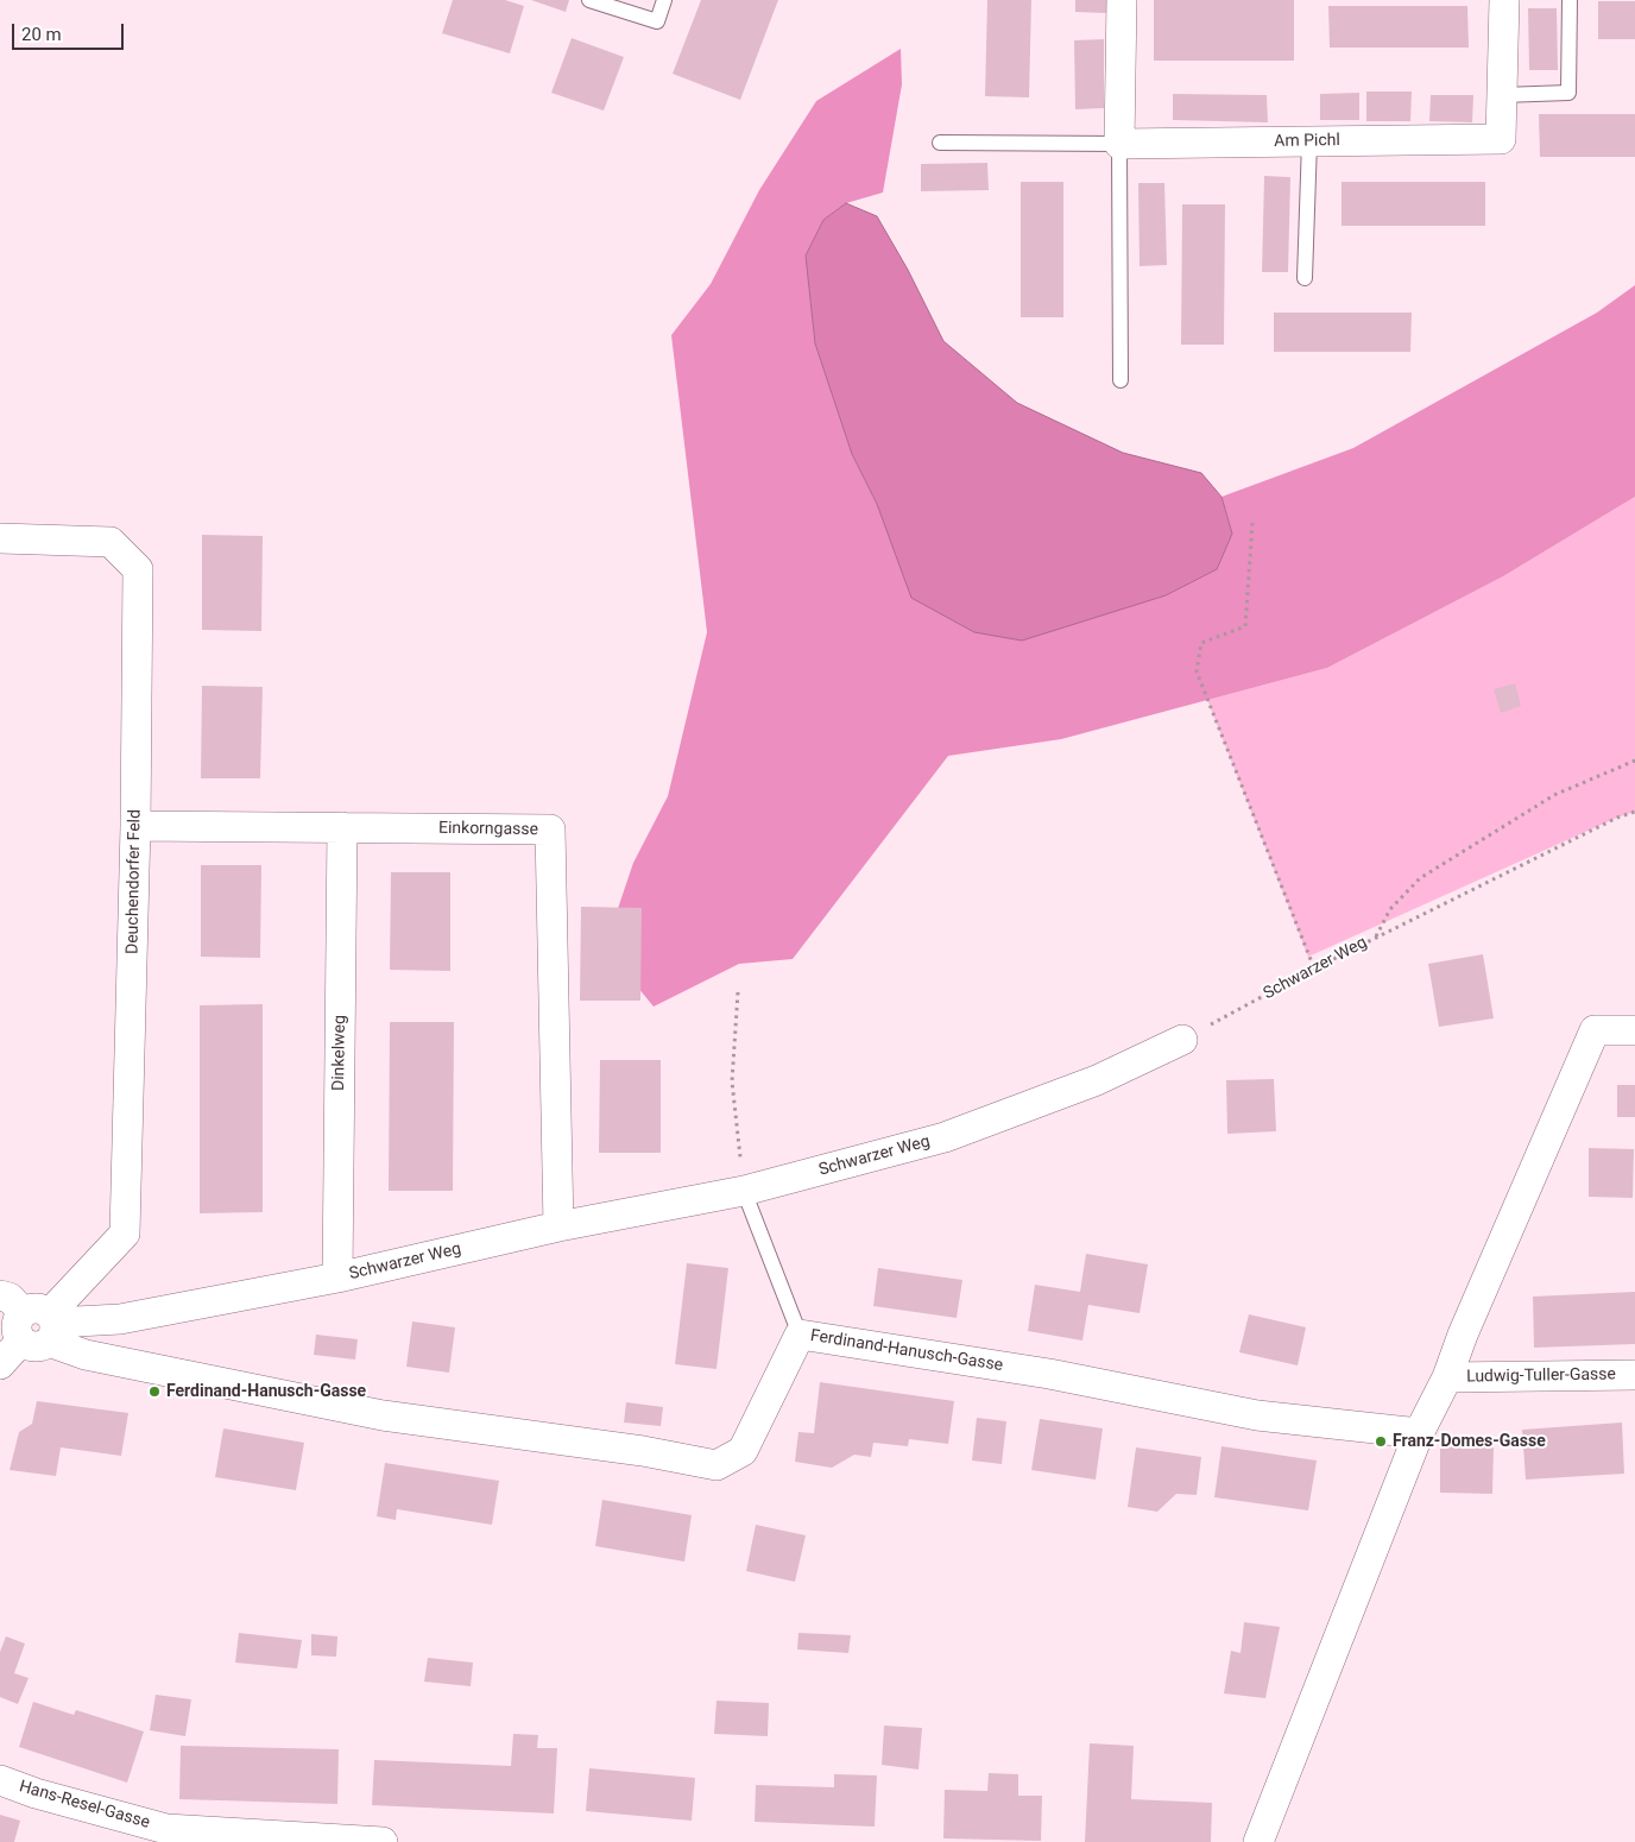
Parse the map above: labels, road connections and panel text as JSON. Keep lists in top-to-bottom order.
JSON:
{
  "streets": {
    "street": [
      "Am Pichl",
      "Einkorngasse",
      "Deuchendorfer Feld",
      "Schwarzer Weg",
      "Dinkelweg",
      "Ferdinand-Hanusch-Gasse",
      "Ludwig-Tuller-Gasse",
      "Hans-Resel-Gasse"
    ]
  },
  "crossings": [
    ["Einkorngasse", "Deuchendorfer Feld"],
    ["Einkorngasse", "Schwarzer Weg"],
    ["Einkorngasse", "Dinkelweg"],
    ["Deuchendorfer Feld", "Schwarzer Weg"],
    ["Deuchendorfer Feld", "Ferdinand-Hanusch-Gasse"],
    ["Schwarzer Weg", "Dinkelweg"],
    ["Schwarzer Weg", "Ferdinand-Hanusch-Gasse"]
  ],
  "places": ["Ferdinand-Hanusch-Gasse", "Franz-Domes-Gasse"],
  "scale_bar": "20 m"
}
